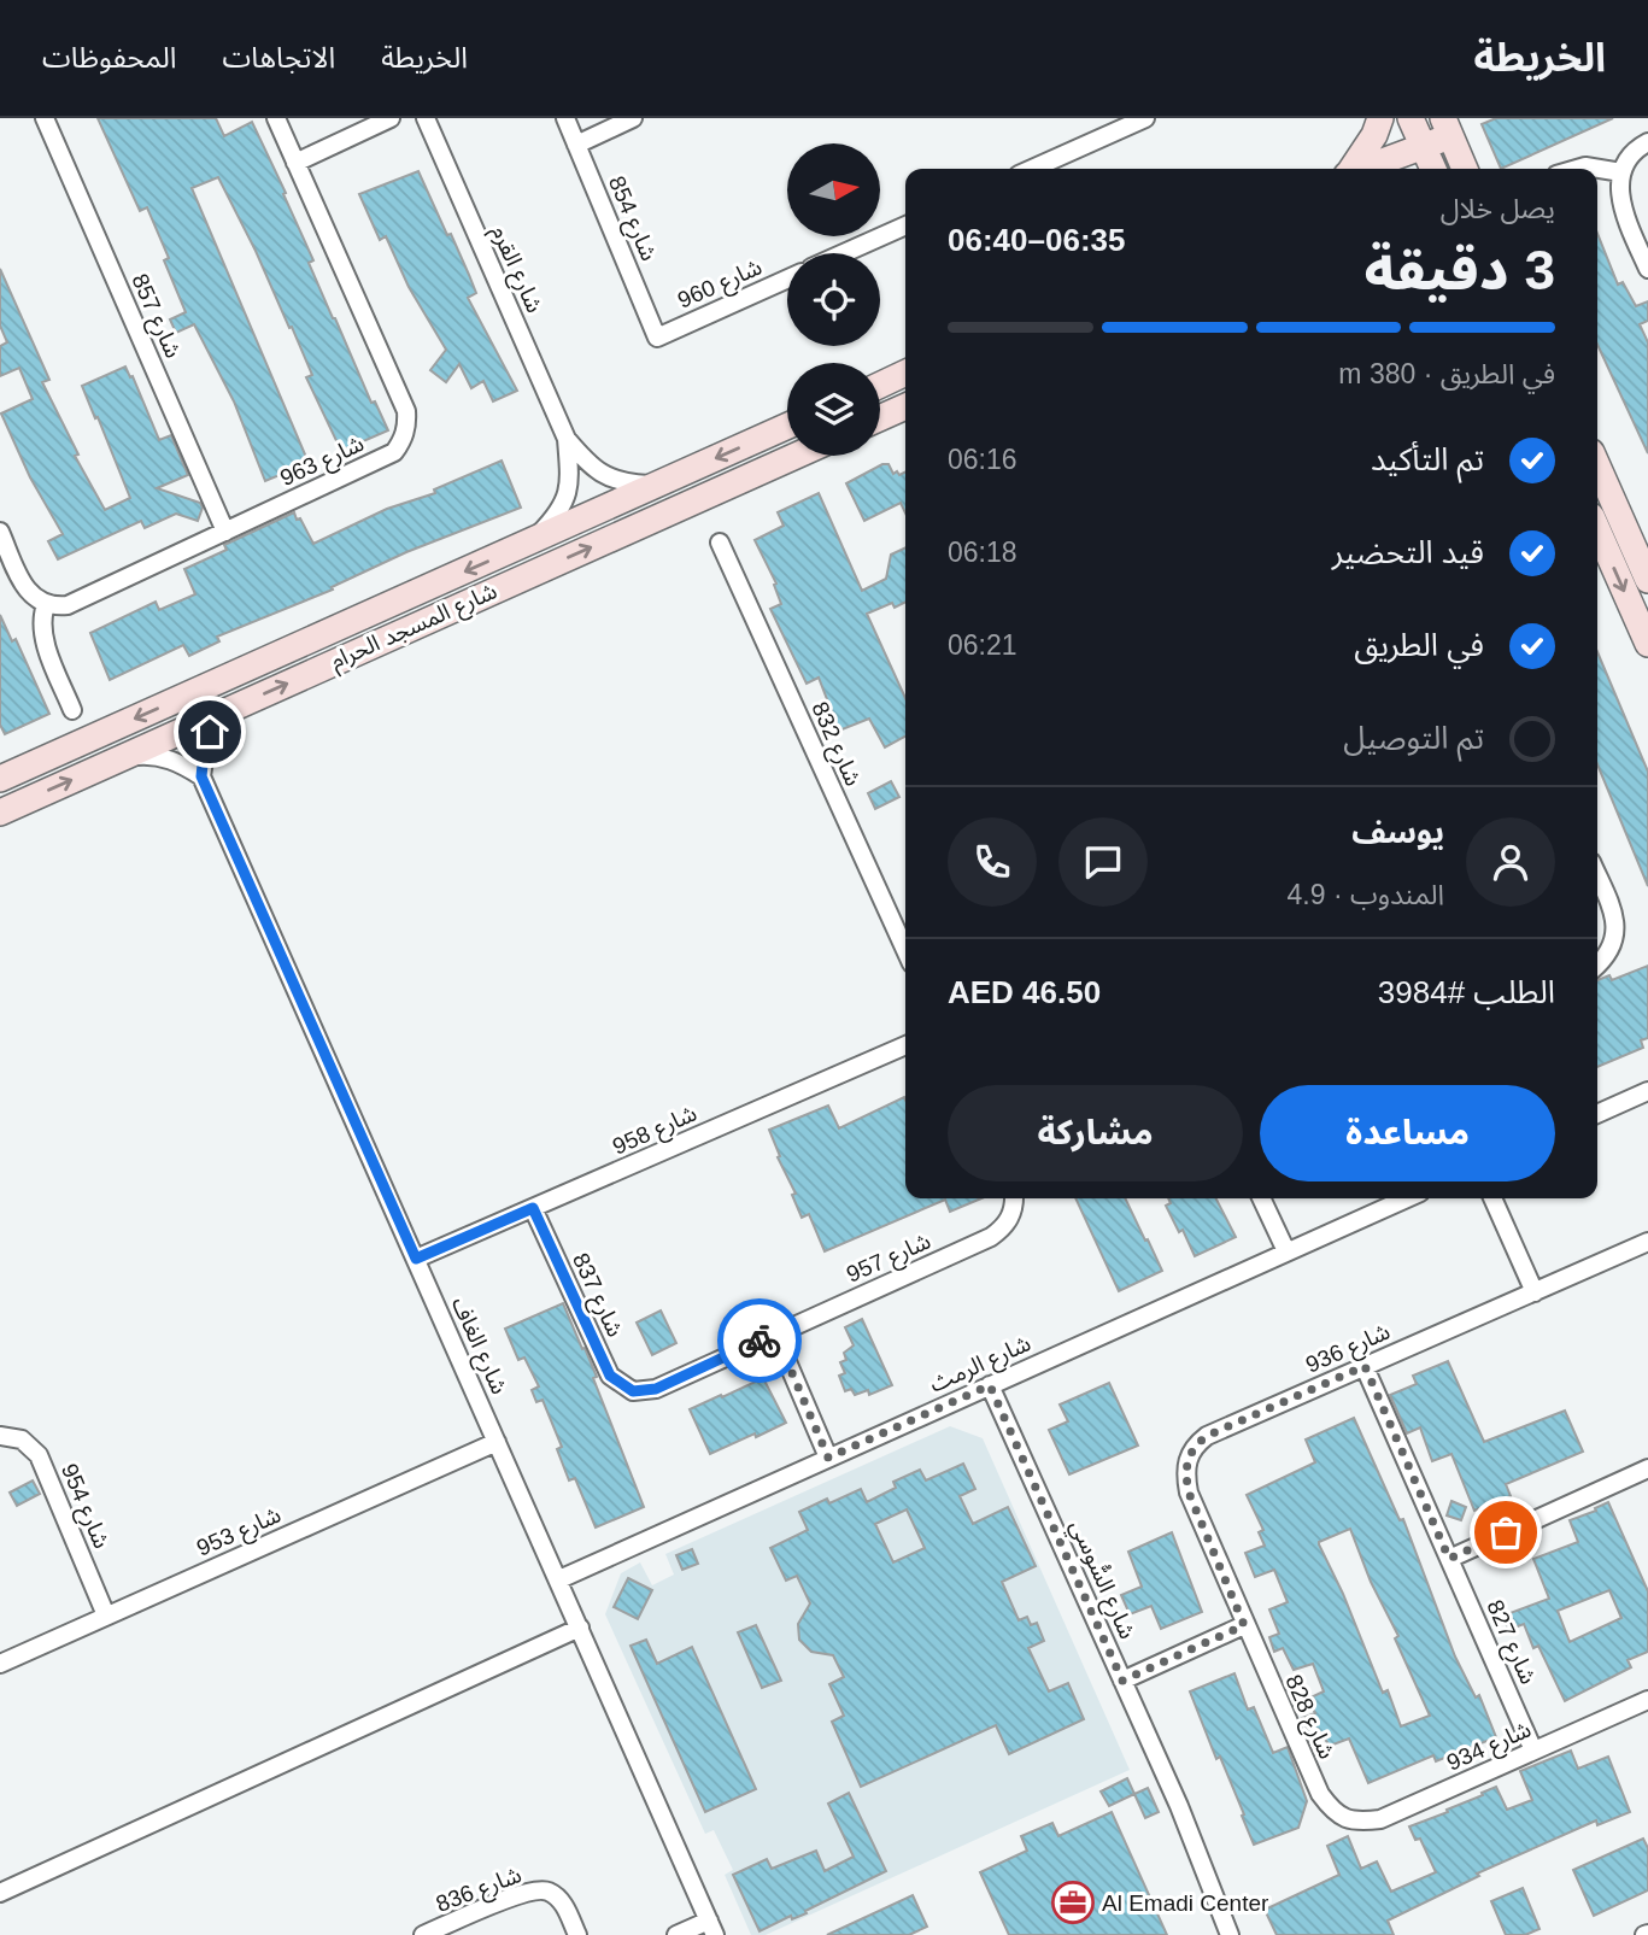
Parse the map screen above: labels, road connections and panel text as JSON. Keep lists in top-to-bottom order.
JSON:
{
  "streets": {
    "street": [
      "شارع 854",
      "شارع القرم",
      "شارع 960",
      "شارع 857",
      "شارع 963",
      "شارع المسجد الحرام",
      "شارع 832",
      "شارع 958",
      "شارع 957",
      "شارع 837",
      "شارع الغاف",
      "شارع 936",
      "شارع الرمث",
      "شارع 954",
      "شارع 953",
      "شارع السُّوسي",
      "شارع 827",
      "شارع 828",
      "شارع 934",
      "شارع 836"
    ]
  },
  "crossings": [
    ["شارع 854", "شارع 960"],
    ["شارع القرم", "شارع المسجد الحرام"],
    ["شارع 857", "شارع 963"],
    ["شارع 958", "شارع 837"],
    ["شارع 958", "شارع الغاف"],
    ["شارع 957", "شارع 837"],
    ["شارع الغاف", "شارع الرمث"],
    ["شارع الغاف", "شارع 953"],
    ["شارع 936", "شارع 827"],
    ["شارع 936", "شارع 828"],
    ["شارع الرمث", "شارع السُّوسي"],
    ["شارع 954", "شارع 953"],
    ["شارع 827", "شارع 934"],
    ["شارع 828", "شارع 934"]
  ],
  "places": {
    "office": ["Al Emadi Center"]
  },
  "north": "right",
  "page": {
    "header": "الخريطة",
    "nav": ["الخريطة", "الاتجاهات", "المحفوظات"],
    "heading": ["3 دقيقة", "يصل خلال", "06:35–06:40"],
    "panel": [
      "يوسف",
      "المندوب · 4.9",
      "الطلب #3984",
      "AED 46.50"
    ],
    "bar": "في الطريق · 380 m",
    "list": [
      ["تم التأكيد", "06:16"],
      ["قيد التحضير", "06:18"],
      ["في الطريق", "06:21"],
      "تم التوصيل"
    ],
    "buttons": ["مساعدة", "مشاركة"]
  }
}
